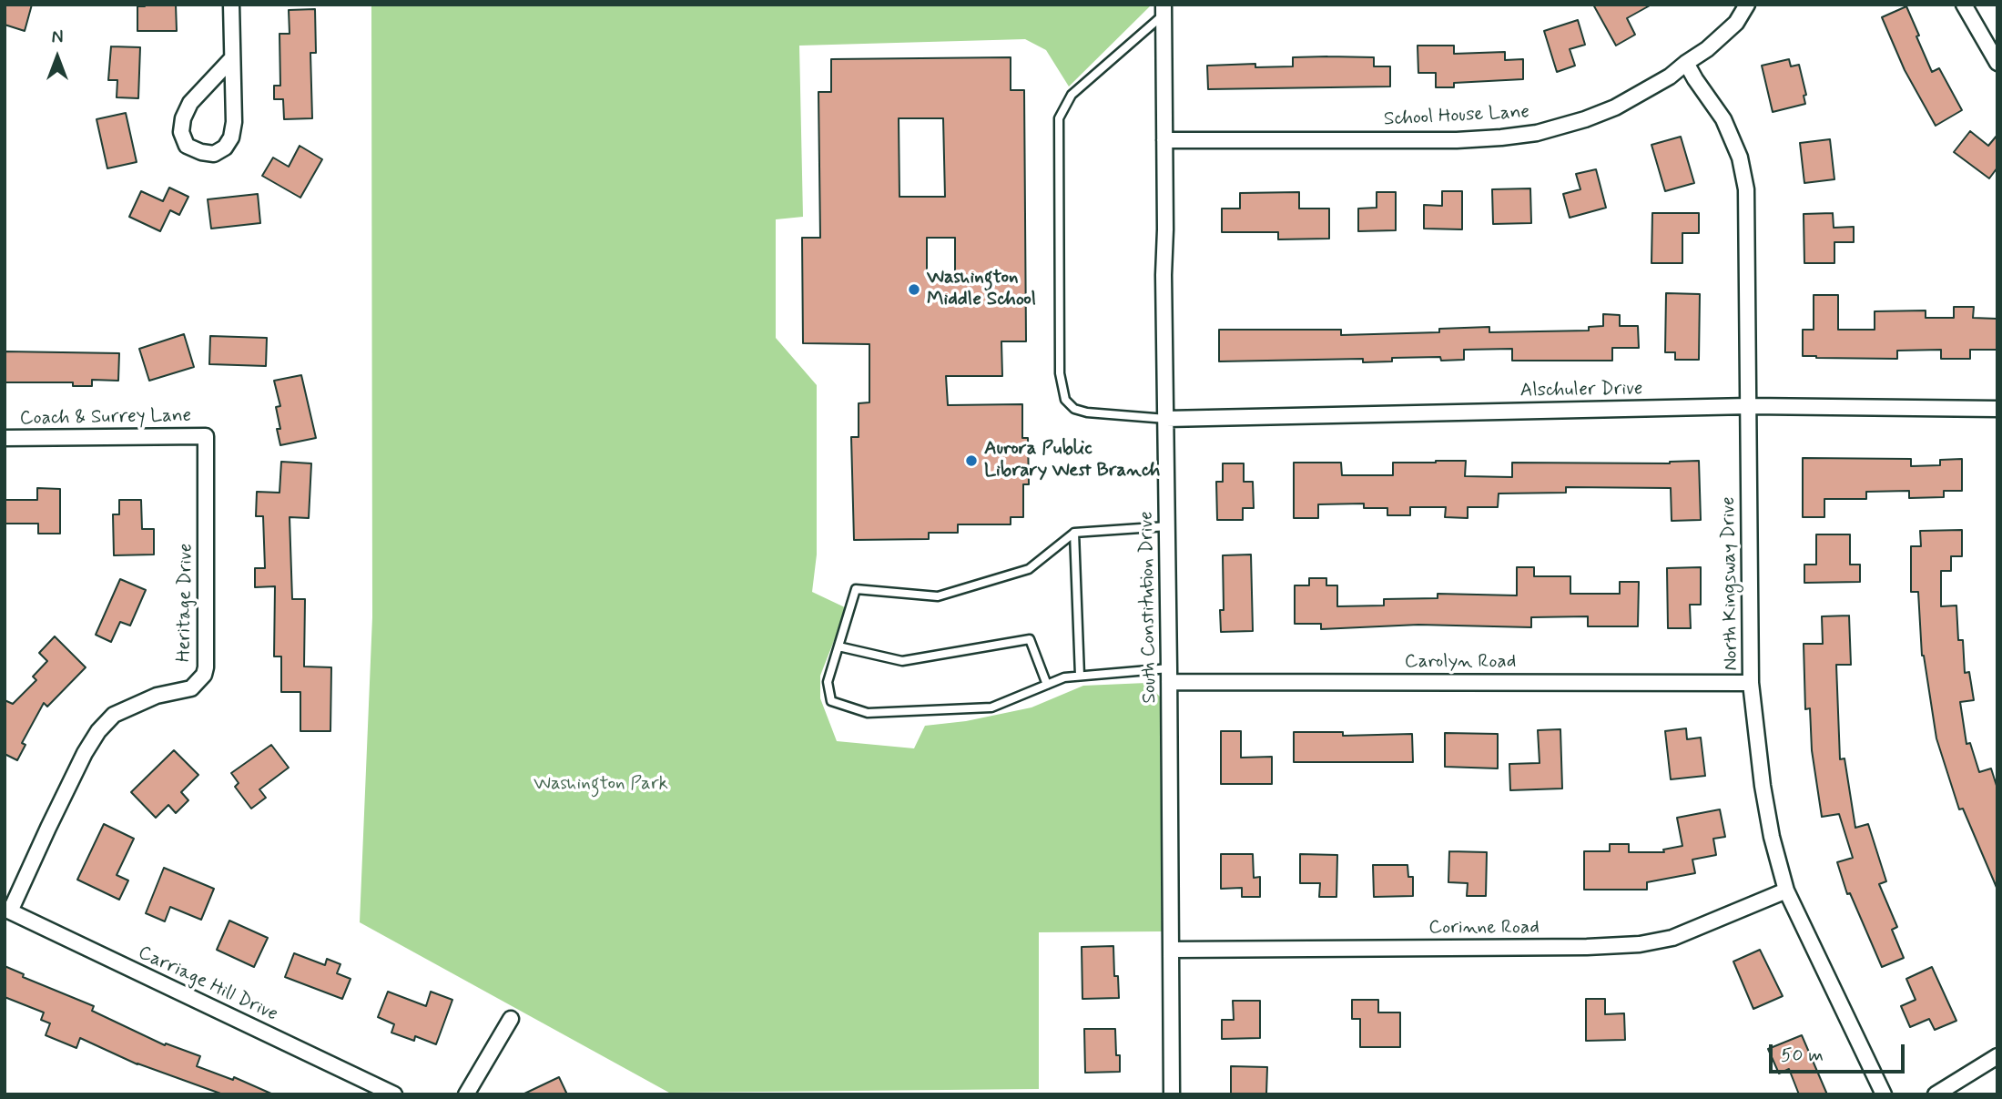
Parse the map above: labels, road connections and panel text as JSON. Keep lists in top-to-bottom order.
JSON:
{
  "streets": {
    "street": [
      "School House Lane",
      "Alschuler Drive",
      "Coach & Surrey Lane",
      "North Kingsway Drive",
      "Heritage Drive",
      "South Constitution Drive",
      "Carolyn Road",
      "Corinne Road",
      "Carriage Hill Drive"
    ]
  },
  "crossings": [
    ["School House Lane", "North Kingsway Drive"],
    ["School House Lane", "South Constitution Drive"],
    ["Alschuler Drive", "North Kingsway Drive"],
    ["Alschuler Drive", "South Constitution Drive"],
    ["Coach & Surrey Lane", "Heritage Drive"],
    ["North Kingsway Drive", "Carolyn Road"],
    ["North Kingsway Drive", "Corinne Road"],
    ["Heritage Drive", "Carriage Hill Drive"],
    ["South Constitution Drive", "Carolyn Road"],
    ["South Constitution Drive", "Corinne Road"]
  ],
  "parks": ["Washington Park"],
  "places": ["Washington Middle School", "Aurora Public Library West Branch"],
  "scale_bar": "50 m",
  "north": "top"
}
